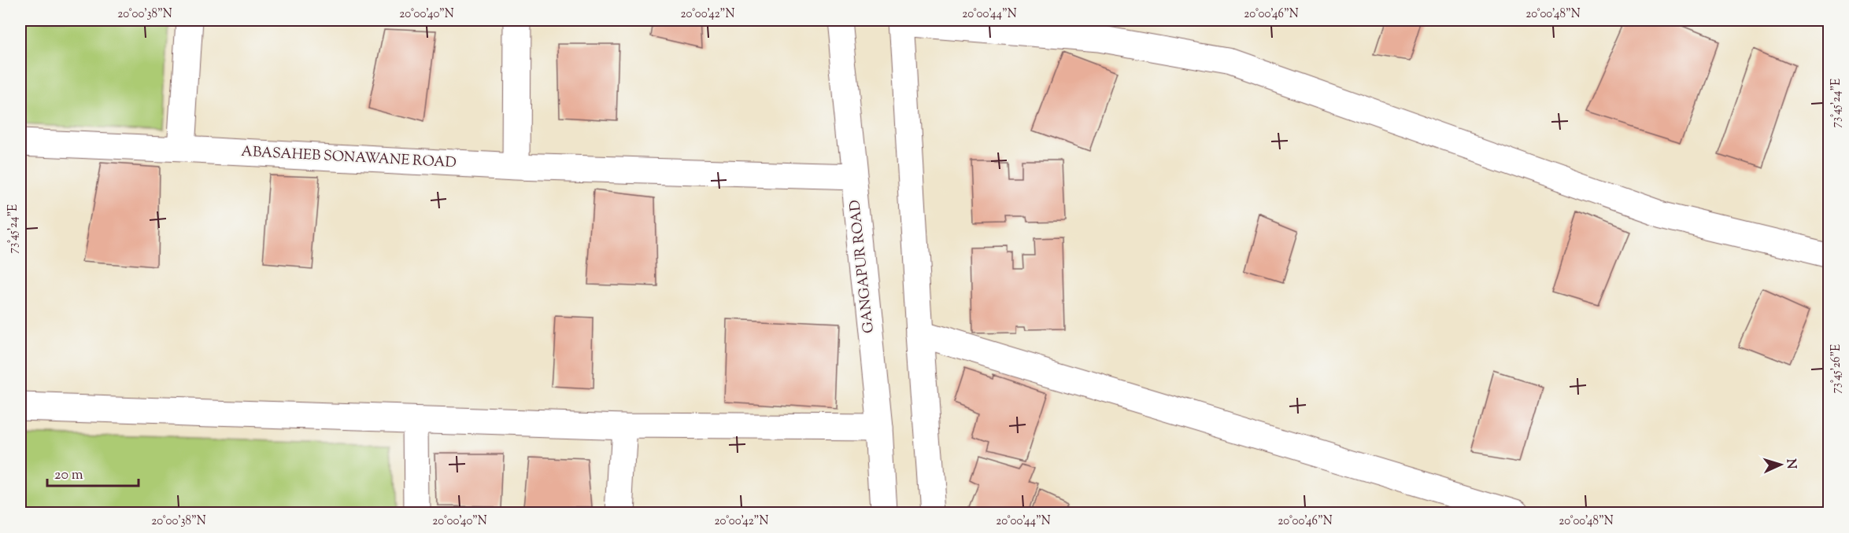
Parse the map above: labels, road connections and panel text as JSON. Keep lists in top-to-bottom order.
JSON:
{
  "streets": {
    "street": ["ABASAHEB SONAWANE ROAD", "GANGAPUR ROAD"]
  },
  "crossings": [
    ["ABASAHEB SONAWANE ROAD", "GANGAPUR ROAD"]
  ],
  "scale_bar": "20 m",
  "north": "right",
  "coordinates": [
    "20°00'38\"N",
    "20°00'40\"N",
    "20°00'42\"N",
    "20°00'44\"N",
    "20°00'46\"N",
    "20°00'48\"N",
    "73°45'24\"E",
    "73°45'26\"E"
  ]
}
